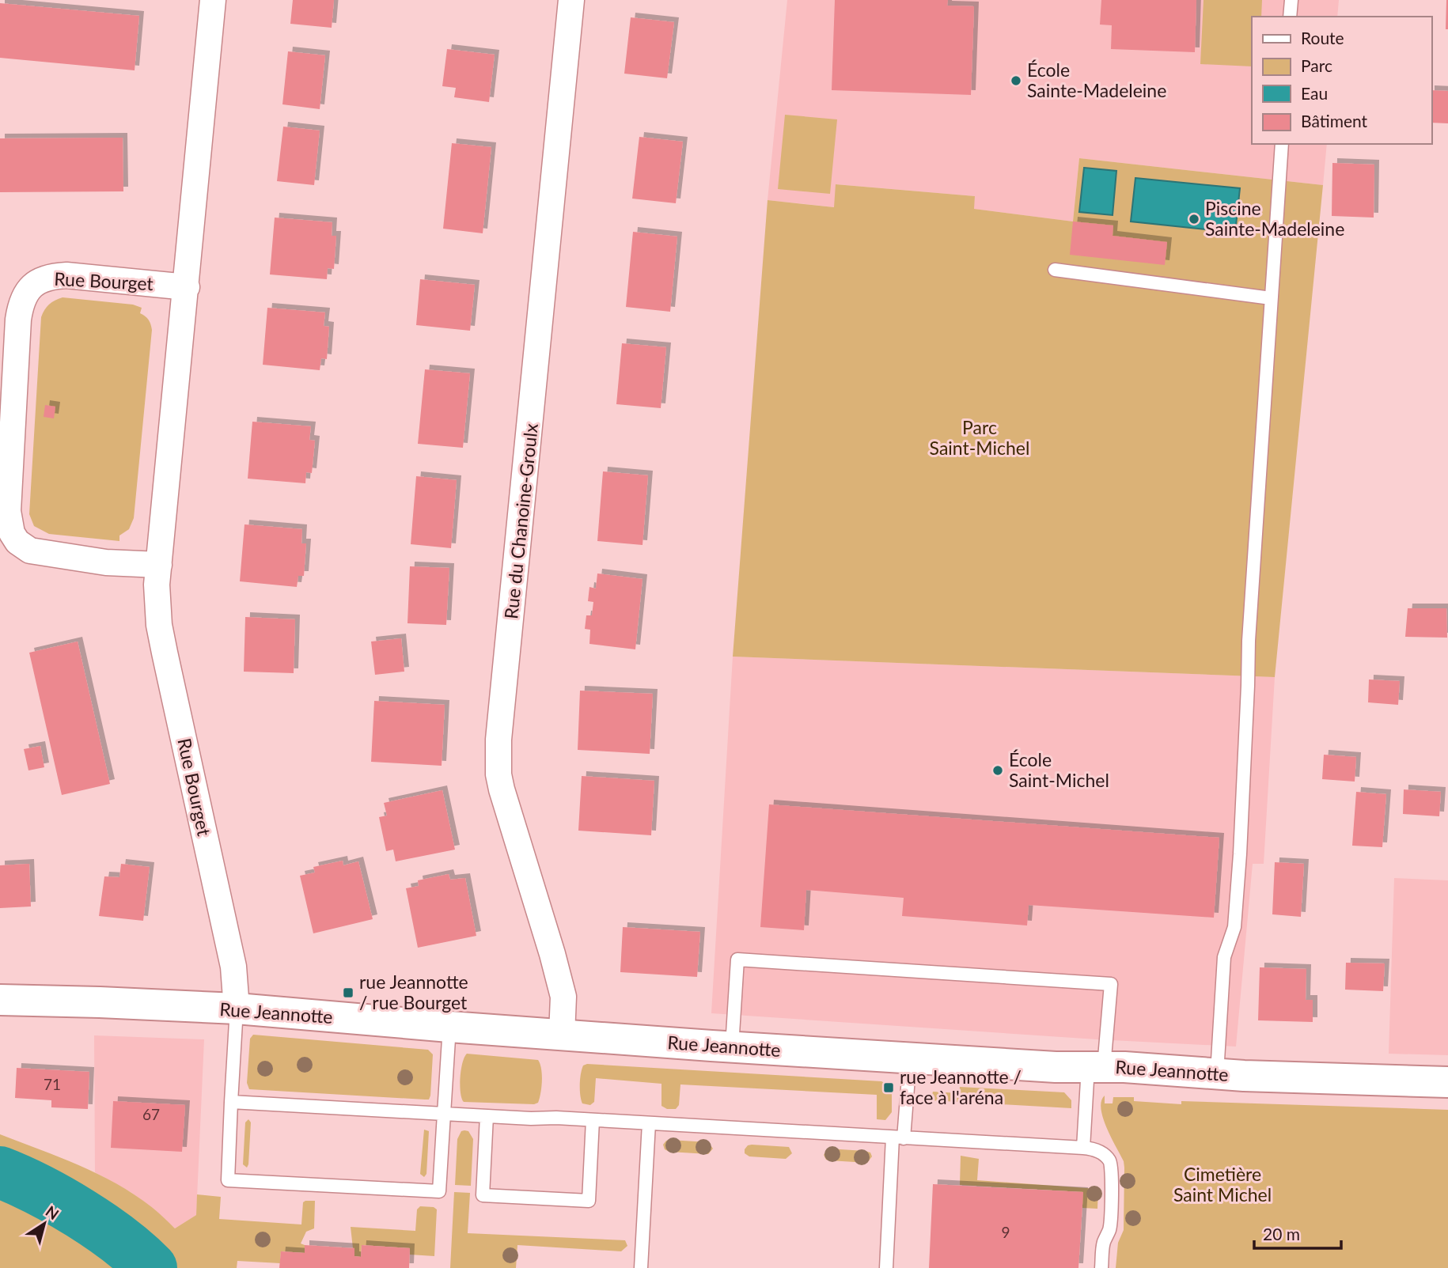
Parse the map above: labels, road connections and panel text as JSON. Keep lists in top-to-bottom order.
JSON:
{
  "streets": {
    "main road": ["Rue Jeannotte"],
    "street": ["Rue Bourget", "Rue du Chanoine-Groulx"]
  },
  "crossings": [
    ["Rue Bourget", "Rue Jeannotte"],
    ["Rue du Chanoine-Groulx", "Rue Jeannotte"]
  ],
  "parks": ["Parc Saint-Michel", "Cimetière Saint Michel"],
  "places": {
    "other": ["École Sainte-Madeleine", "Piscine Sainte-Madeleine", "École Saint-Michel"],
    "transit": ["rue Jeannotte / rue Bourget", "rue Jeannotte / face à l'aréna"]
  },
  "house_numbers": ["71", "67", "9"],
  "legend": [
    "Route",
    "Parc",
    "Eau",
    "Bâtiment"
  ],
  "scale_bar": "20 m",
  "north": "top right"
}
